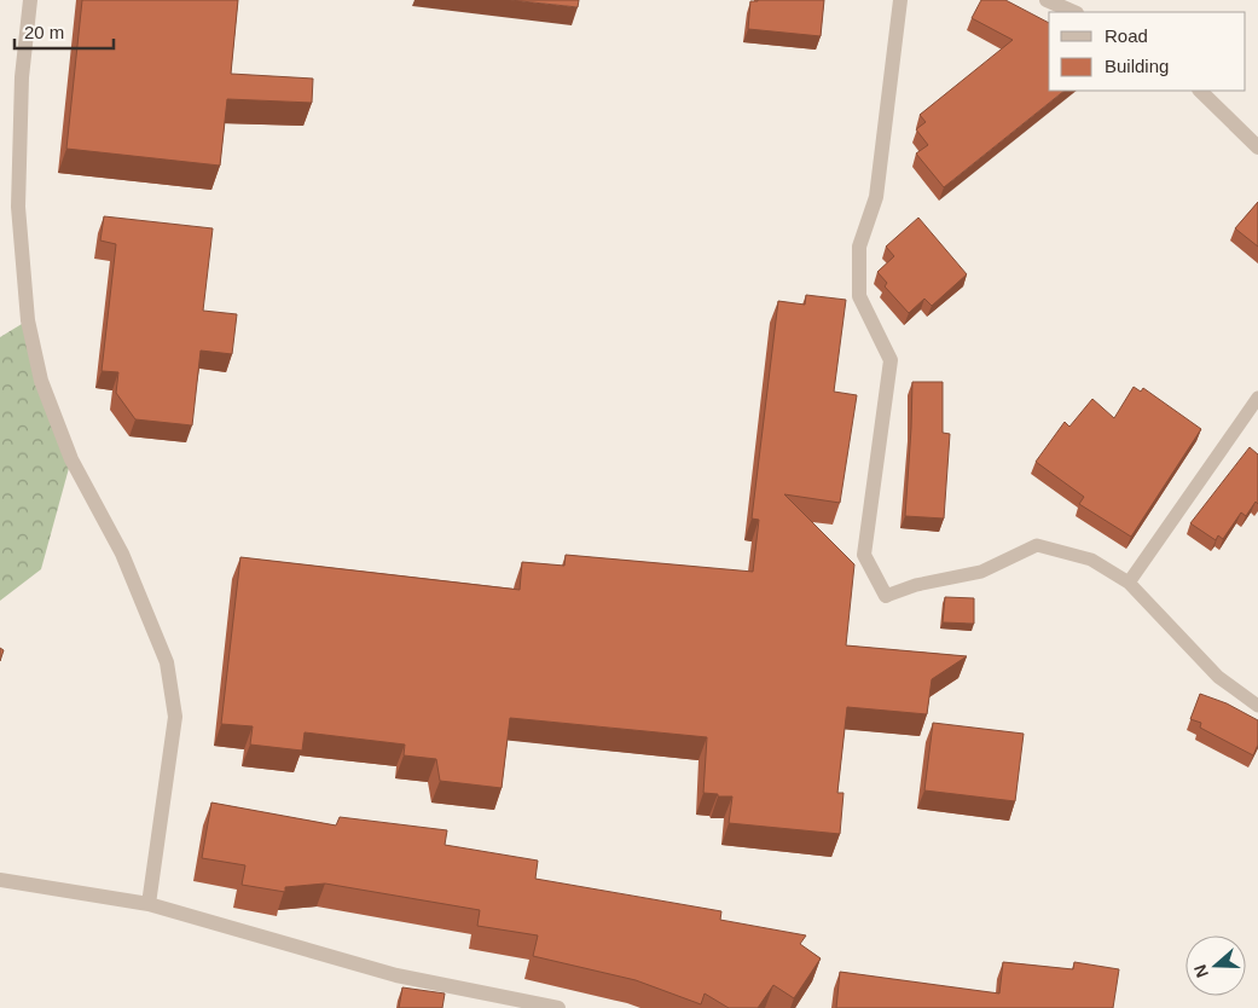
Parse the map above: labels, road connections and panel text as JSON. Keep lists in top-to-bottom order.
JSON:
{
  "legend": ["Road", "Building"],
  "scale_bar": "20 m",
  "north": "left"
}
